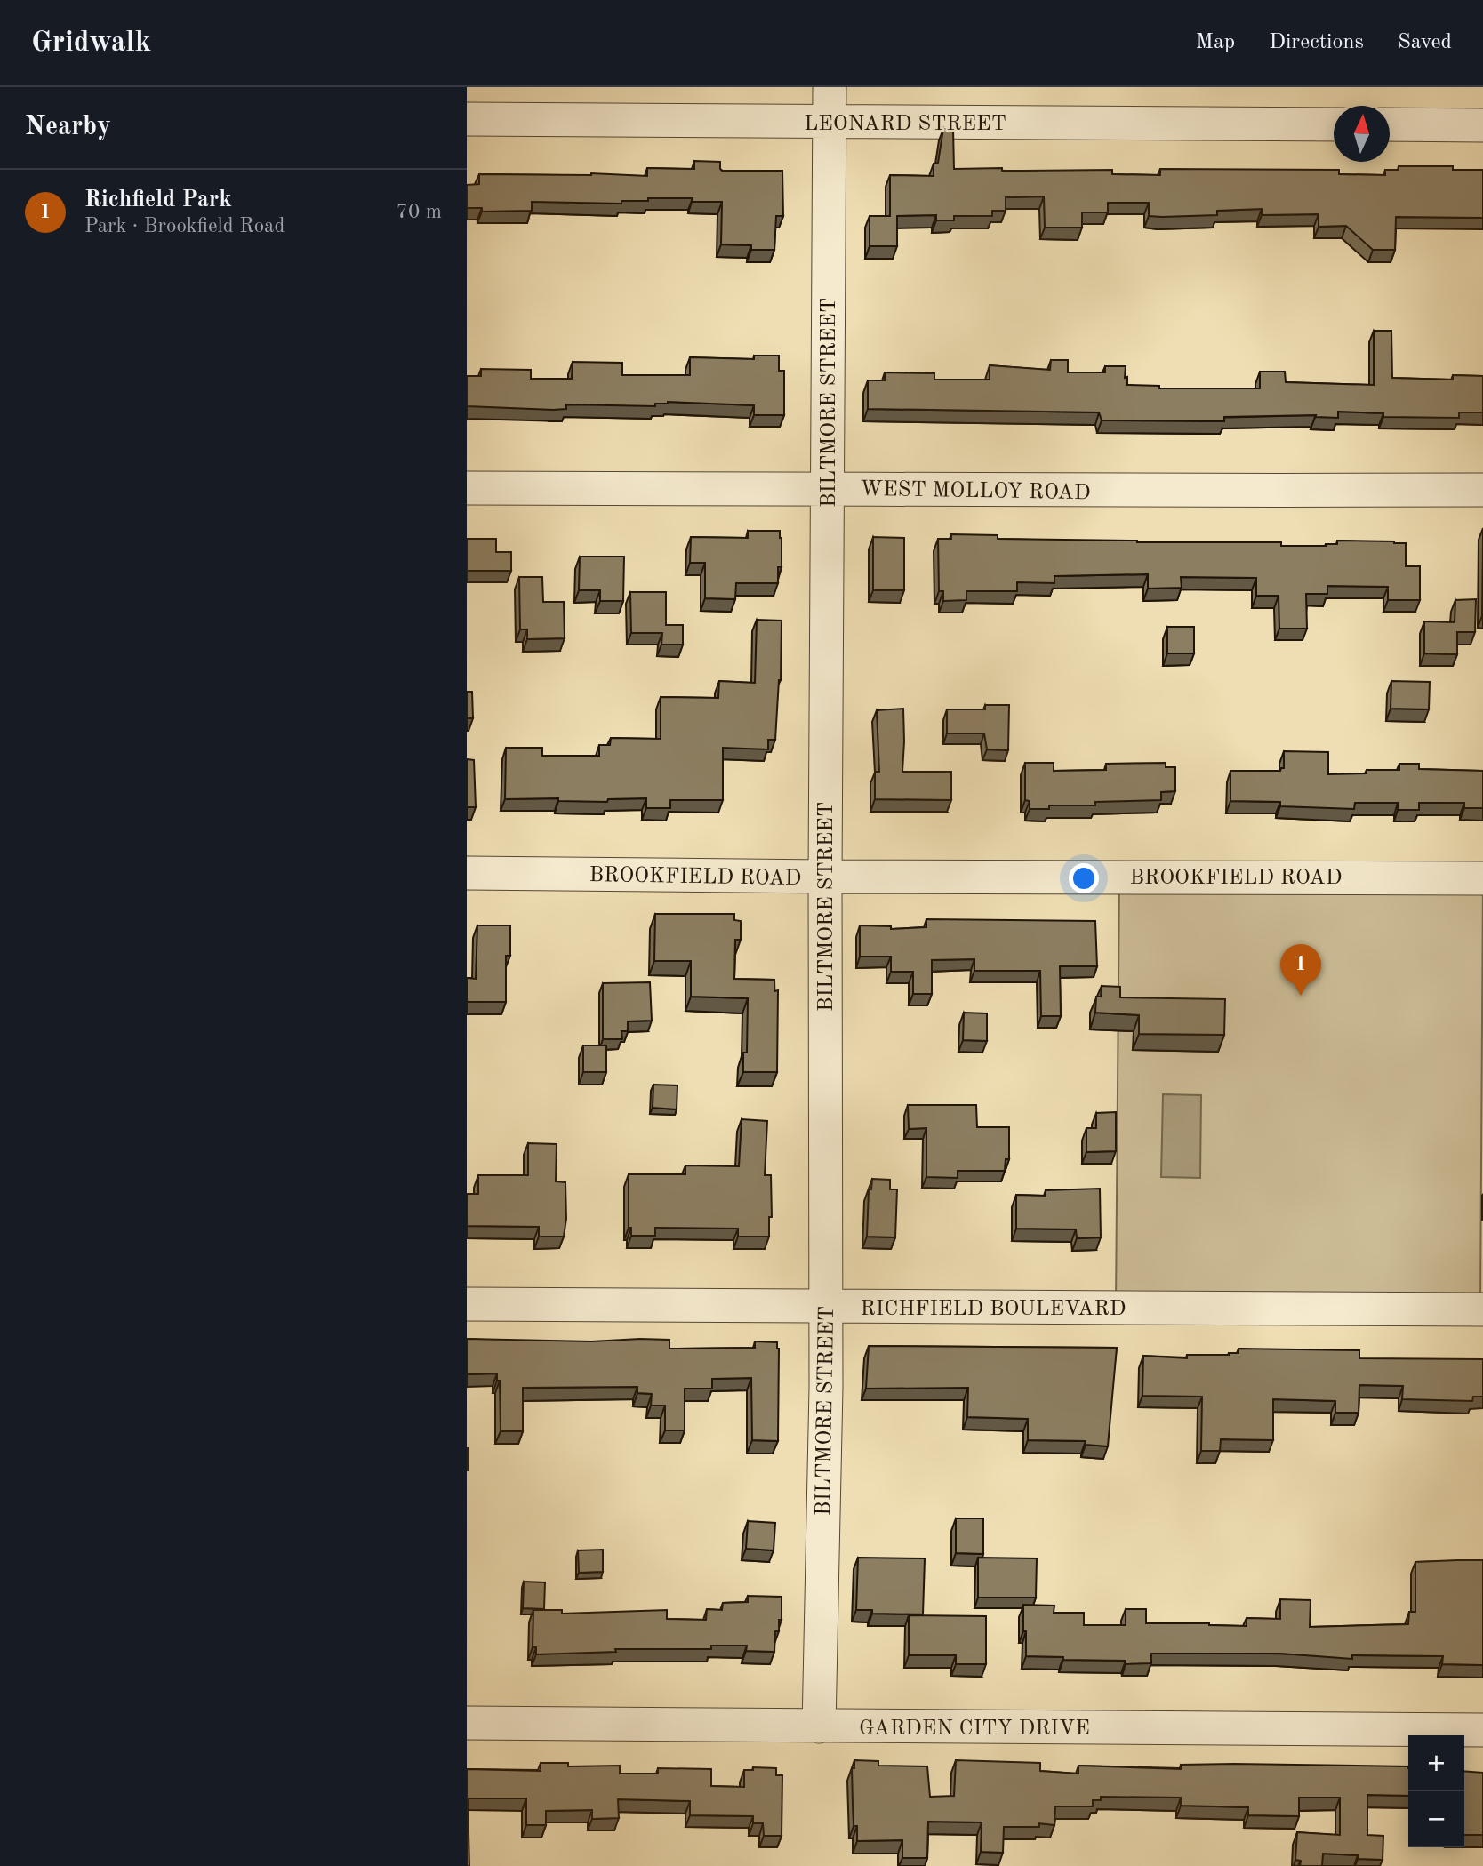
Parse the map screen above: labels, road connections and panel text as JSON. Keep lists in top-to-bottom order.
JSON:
{
  "streets": {
    "street": [
      "LEONARD STREET",
      "BILTMORE STREET",
      "WEST MOLLOY ROAD",
      "BROOKFIELD ROAD",
      "RICHFIELD BOULEVARD",
      "GARDEN CITY DRIVE"
    ]
  },
  "crossings": [
    ["LEONARD STREET", "BILTMORE STREET"],
    ["BILTMORE STREET", "WEST MOLLOY ROAD"],
    ["BILTMORE STREET", "BROOKFIELD ROAD"],
    ["BILTMORE STREET", "RICHFIELD BOULEVARD"],
    ["BILTMORE STREET", "GARDEN CITY DRIVE"]
  ],
  "north": "top",
  "page": {
    "header": "Gridwalk",
    "nav": ["Map", "Directions", "Saved"],
    "heading": "Nearby",
    "list": [
      {
        "mark": "1",
        "name": "Richfield Park",
        "note": "Park · Brookfield Road",
        "value": "70 m"
      }
    ],
    "pins": "1",
    "map_buttons": ["+", "−"]
  }
}
